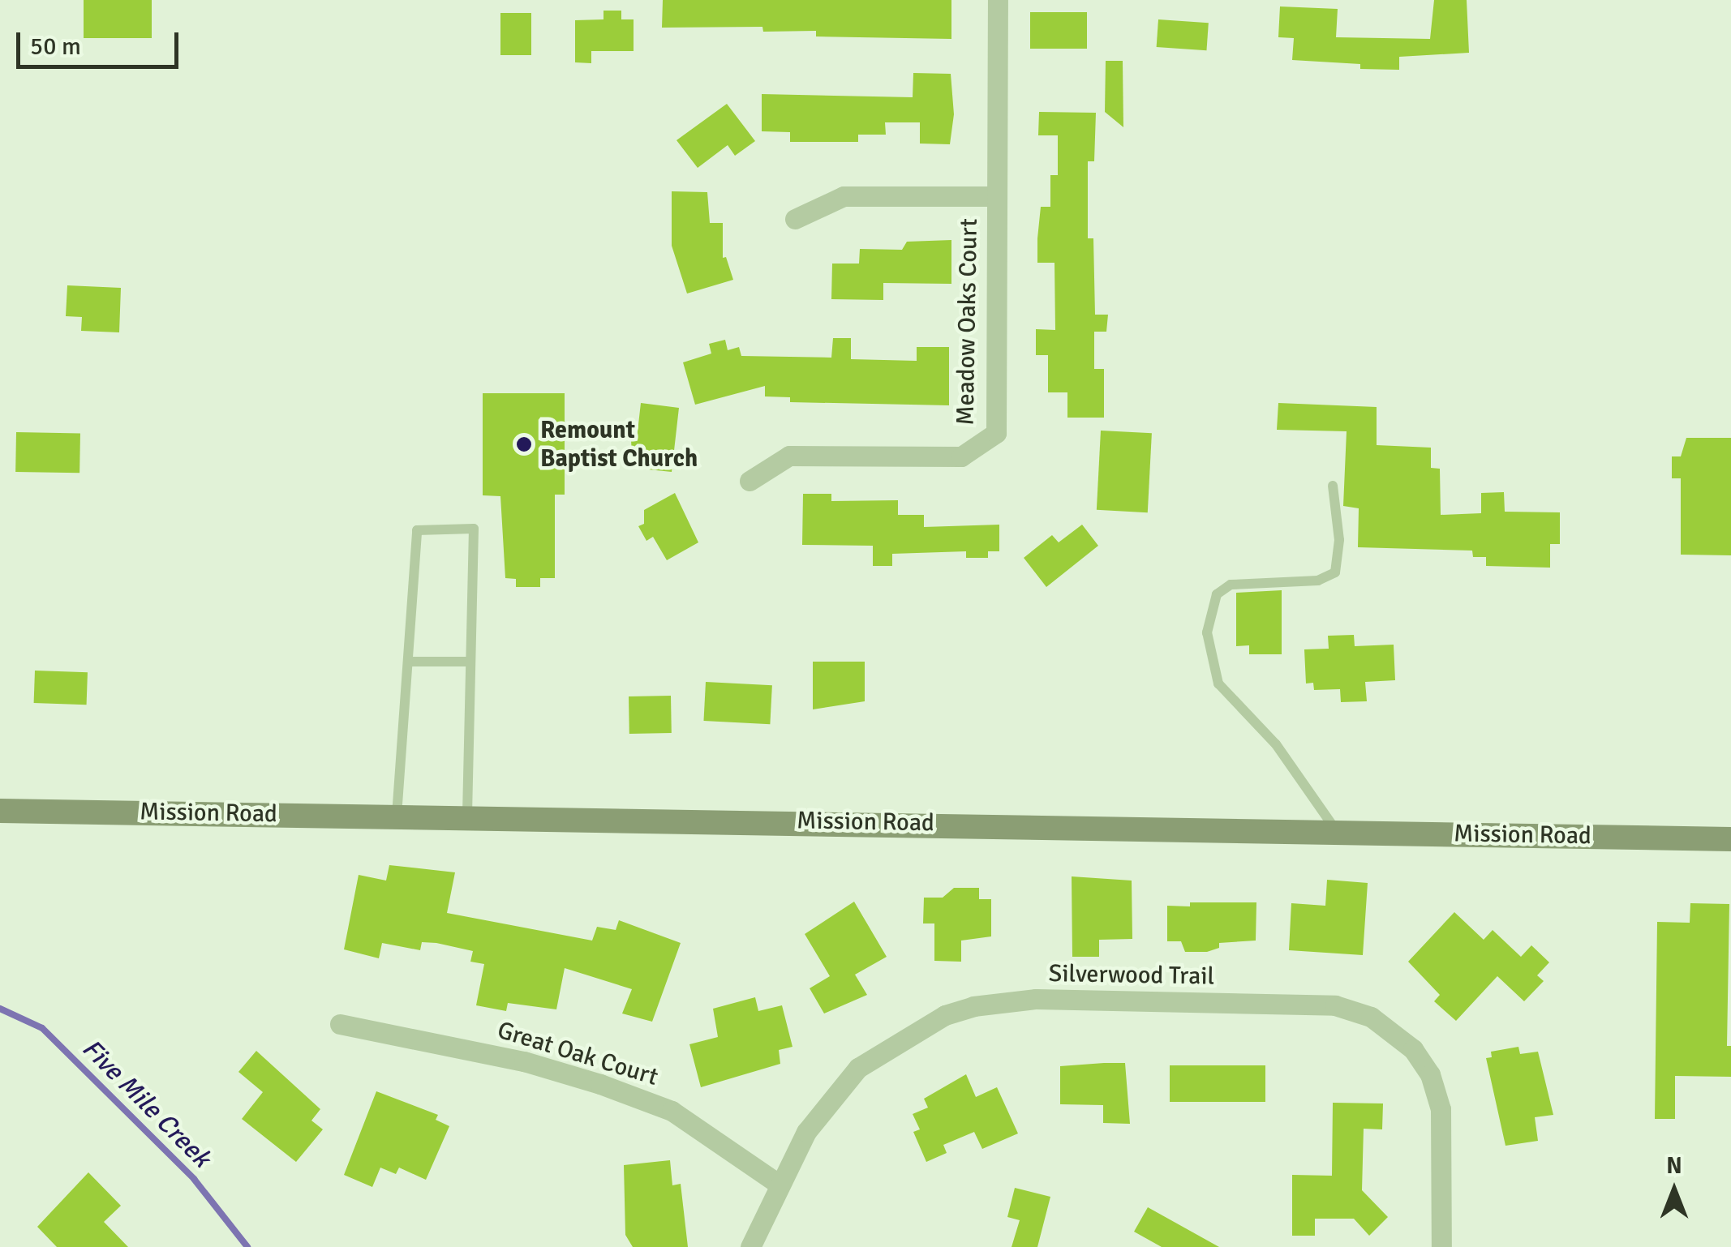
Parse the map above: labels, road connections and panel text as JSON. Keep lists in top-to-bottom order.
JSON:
{
  "streets": {
    "street": [
      "Meadow Oaks Court",
      "Mission Road",
      "Silverwood Trail",
      "Great Oak Court"
    ]
  },
  "crossings": [
    ["Silverwood Trail", "Great Oak Court"]
  ],
  "water": ["Five Mile Creek"],
  "places": ["Remount Baptist Church"],
  "scale_bar": "50 m",
  "north": "top"
}
